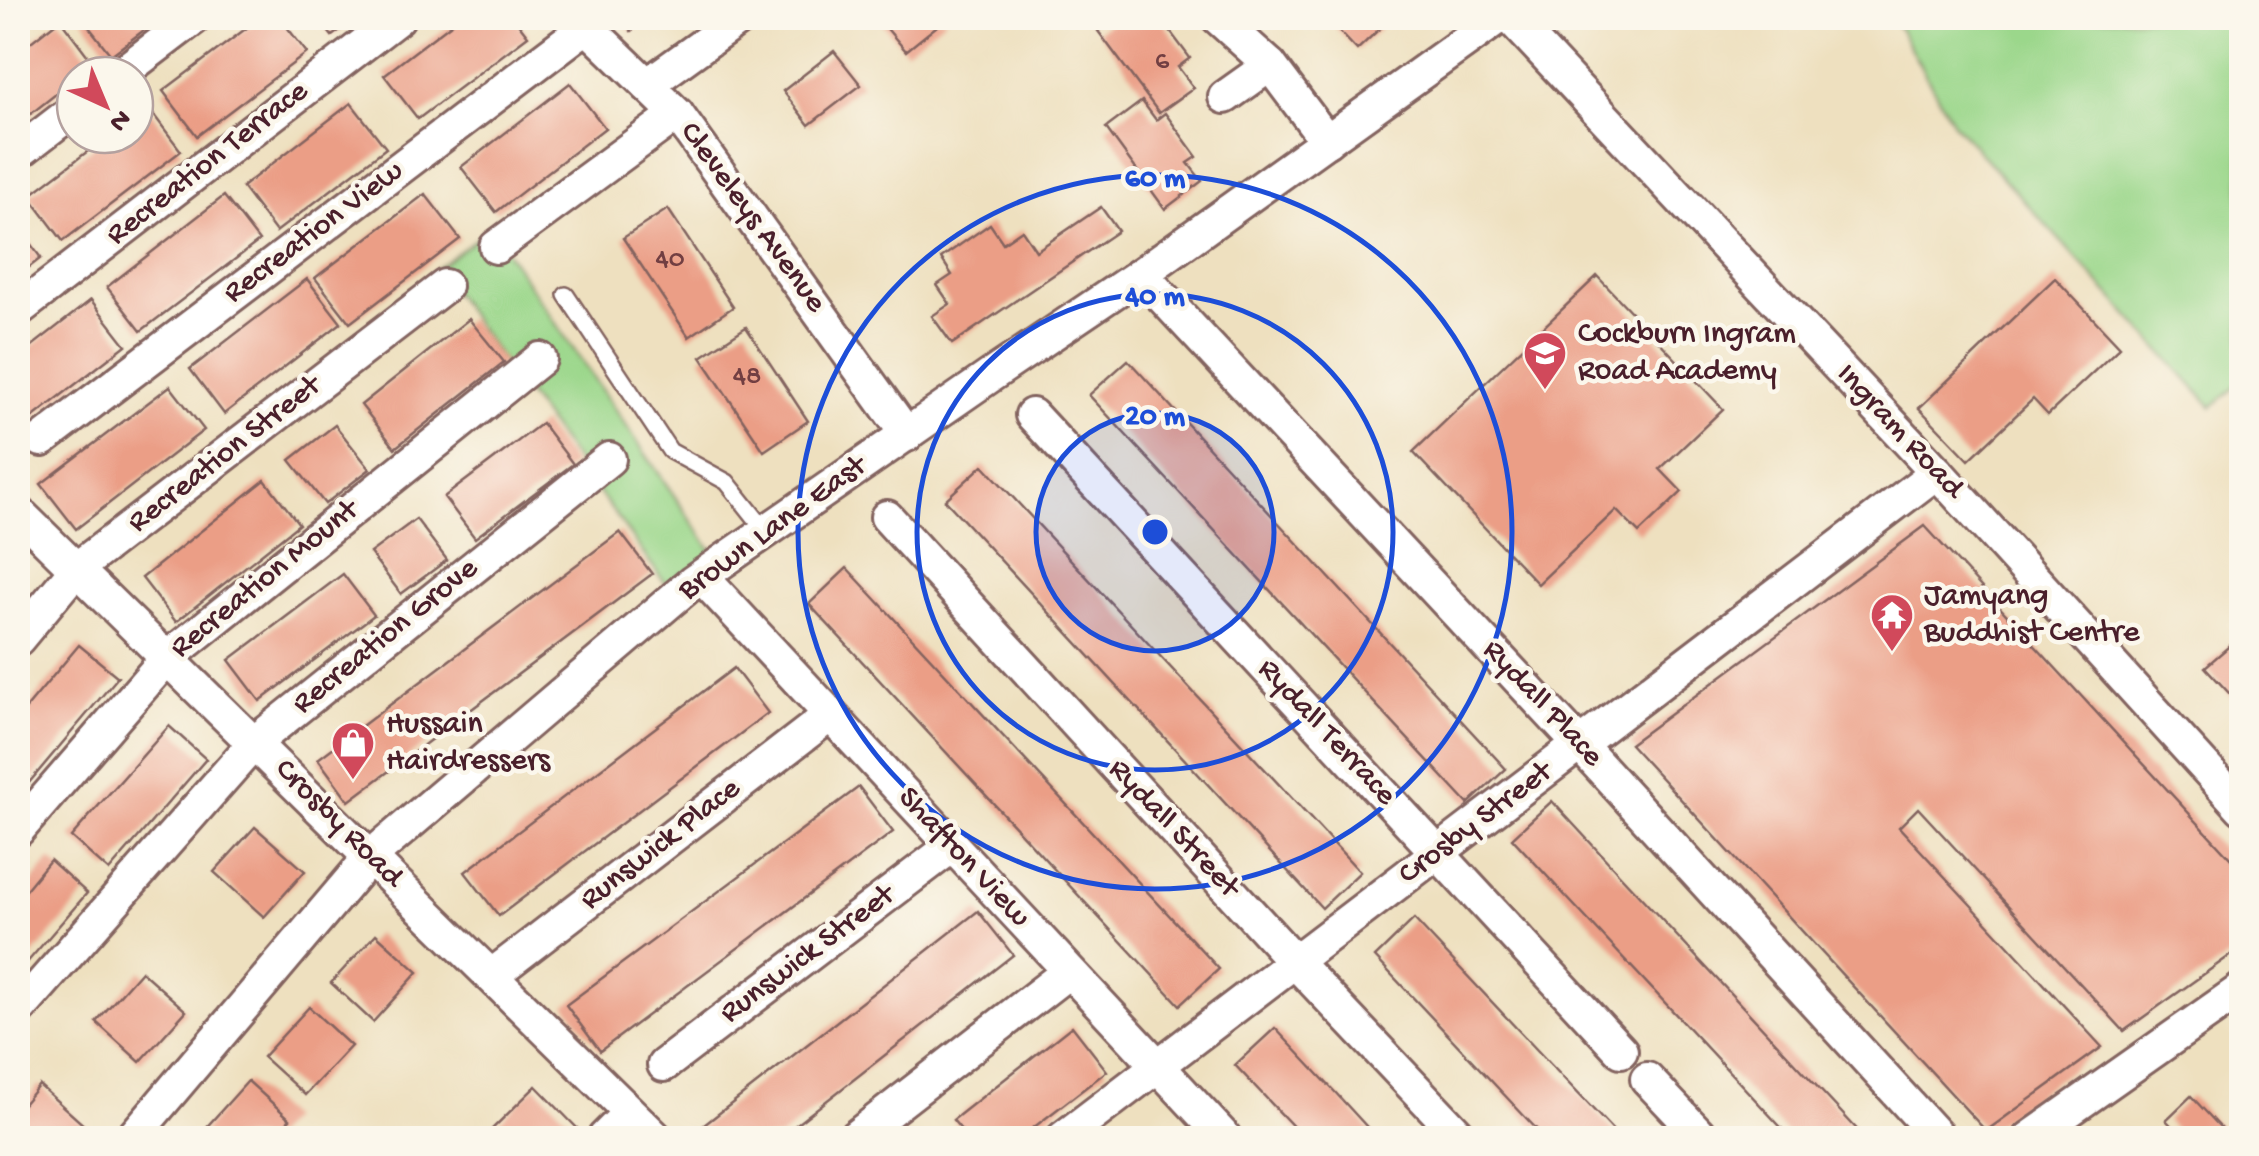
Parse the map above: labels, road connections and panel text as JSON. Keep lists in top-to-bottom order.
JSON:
{
  "streets": {
    "street": [
      "Recreation Terrace",
      "Cleveleys Avenue",
      "Recreation View",
      "Ingram Road",
      "Recreation Street",
      "Brown Lane East",
      "Recreation Mount",
      "Recreation Grove",
      "Rydall Place",
      "Rydall Terrace",
      "Crosby Road",
      "Crosby Street",
      "Rydall Street",
      "Runswick Place",
      "Shafton View",
      "Runswick Street"
    ]
  },
  "crossings": [
    ["Cleveleys Avenue", "Recreation View"],
    ["Cleveleys Avenue", "Brown Lane East"],
    ["Ingram Road", "Crosby Street"],
    ["Recreation Street", "Crosby Road"],
    ["Brown Lane East", "Rydall Place"],
    ["Brown Lane East", "Crosby Road"],
    ["Brown Lane East", "Shafton View"],
    ["Recreation Mount", "Crosby Road"],
    ["Recreation Grove", "Crosby Road"],
    ["Rydall Place", "Crosby Street"],
    ["Rydall Terrace", "Crosby Street"],
    ["Crosby Road", "Runswick Place"],
    ["Crosby Street", "Rydall Street"],
    ["Crosby Street", "Shafton View"],
    ["Runswick Place", "Shafton View"],
    ["Shafton View", "Runswick Street"]
  ],
  "places": {
    "school or university": ["Cockburn Ingram Road Academy"],
    "temple": ["Jamyang Buddhist Centre"],
    "shop": ["Hussain Hairdressers"]
  },
  "house_numbers": ["6", "40", "48"],
  "north": "bottom right",
  "rings": ["60 m", "40 m", "20 m"]
}
